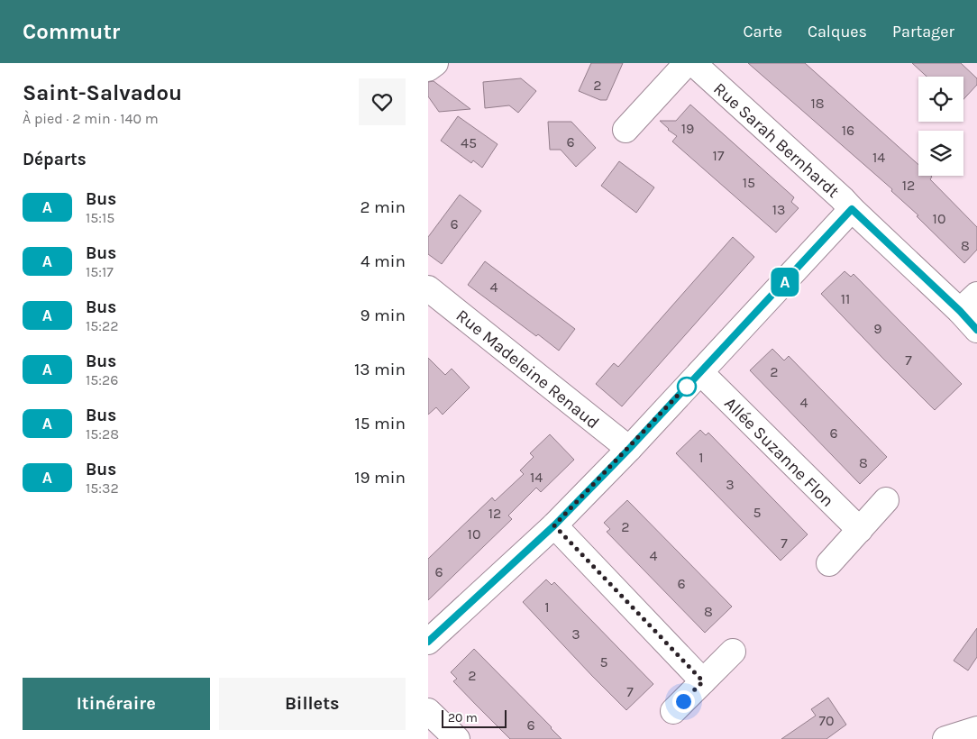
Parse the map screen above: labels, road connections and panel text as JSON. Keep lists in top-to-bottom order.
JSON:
{
  "streets": {
    "street": ["Rue Sarah Bernhardt", "Rue Madeleine Renaud", "Allée Suzanne Flon"]
  },
  "lines": ["bus line A"],
  "house_numbers": [
    "2",
    "18",
    "19",
    "16",
    "6",
    "45",
    "17",
    "14",
    "15",
    "12",
    "13",
    "10",
    "6",
    "8",
    "4",
    "11",
    "9",
    "7",
    "2",
    "4",
    "6",
    "1",
    "8",
    "14",
    "3",
    "5",
    "12",
    "2",
    "10",
    "7",
    "4",
    "6",
    "6",
    "1",
    "8",
    "3",
    "5",
    "2",
    "7",
    "70",
    "6"
  ],
  "scale_bar": "20 m",
  "page": {
    "header": "Commutr",
    "nav": ["Carte", "Calques", "Partager"],
    "heading": [
      ["Saint-Salvadou", "À pied · 2 min · 140 m"],
      "Départs"
    ],
    "on_map": "A",
    "list": [
      {
        "mark": "A",
        "name": "Bus",
        "note": "15:15",
        "value": "2 min"
      },
      {
        "mark": "A",
        "name": "Bus",
        "note": "15:17",
        "value": "4 min"
      },
      {
        "mark": "A",
        "name": "Bus",
        "note": "15:22",
        "value": "9 min"
      },
      {
        "mark": "A",
        "name": "Bus",
        "note": "15:26",
        "value": "13 min"
      },
      {
        "mark": "A",
        "name": "Bus",
        "note": "15:28",
        "value": "15 min"
      },
      {
        "mark": "A",
        "name": "Bus",
        "note": "15:32",
        "value": "19 min"
      }
    ],
    "buttons": ["Itinéraire", "Billets"],
    "scale": "20 m"
  }
}
